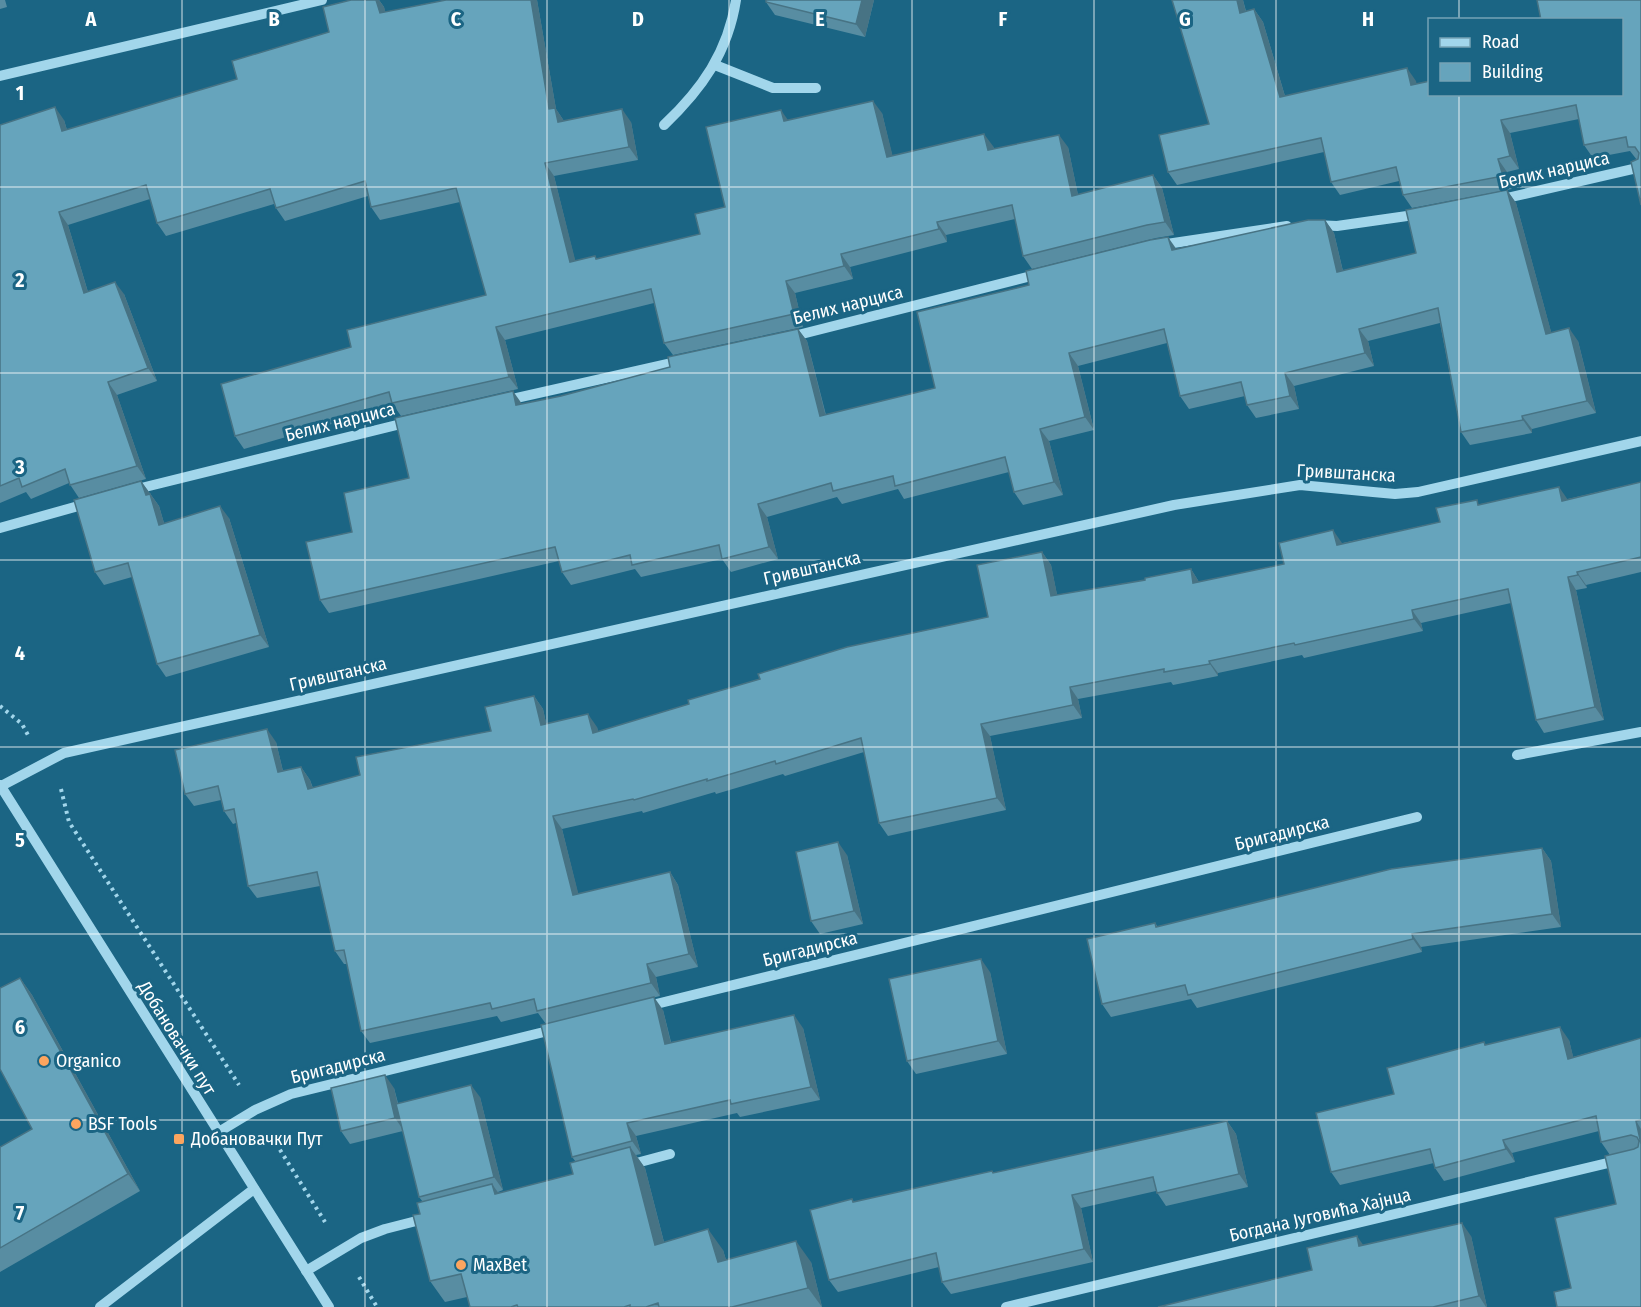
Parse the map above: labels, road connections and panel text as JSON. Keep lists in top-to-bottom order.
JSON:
{
  "streets": {
    "street": [
      "Белих нарциса",
      "Гривштанска",
      "Бригадирска",
      "Добановачки пут",
      "Богдана Југовића Хајнца"
    ]
  },
  "crossings": [
    ["Гривштанска", "Добановачки пут"],
    ["Бригадирска", "Добановачки пут"]
  ],
  "places": {
    "other": ["Organico", "BSF Tools", "MaxBet"],
    "transit": ["Добановачки Пут"]
  },
  "legend": ["Road", "Building"],
  "grid": {
    "columns": [
      "A",
      "B",
      "C",
      "D",
      "E",
      "F",
      "G",
      "H"
    ],
    "rows": [
      "1",
      "2",
      "3",
      "4",
      "5",
      "6",
      "7"
    ]
  }
}
